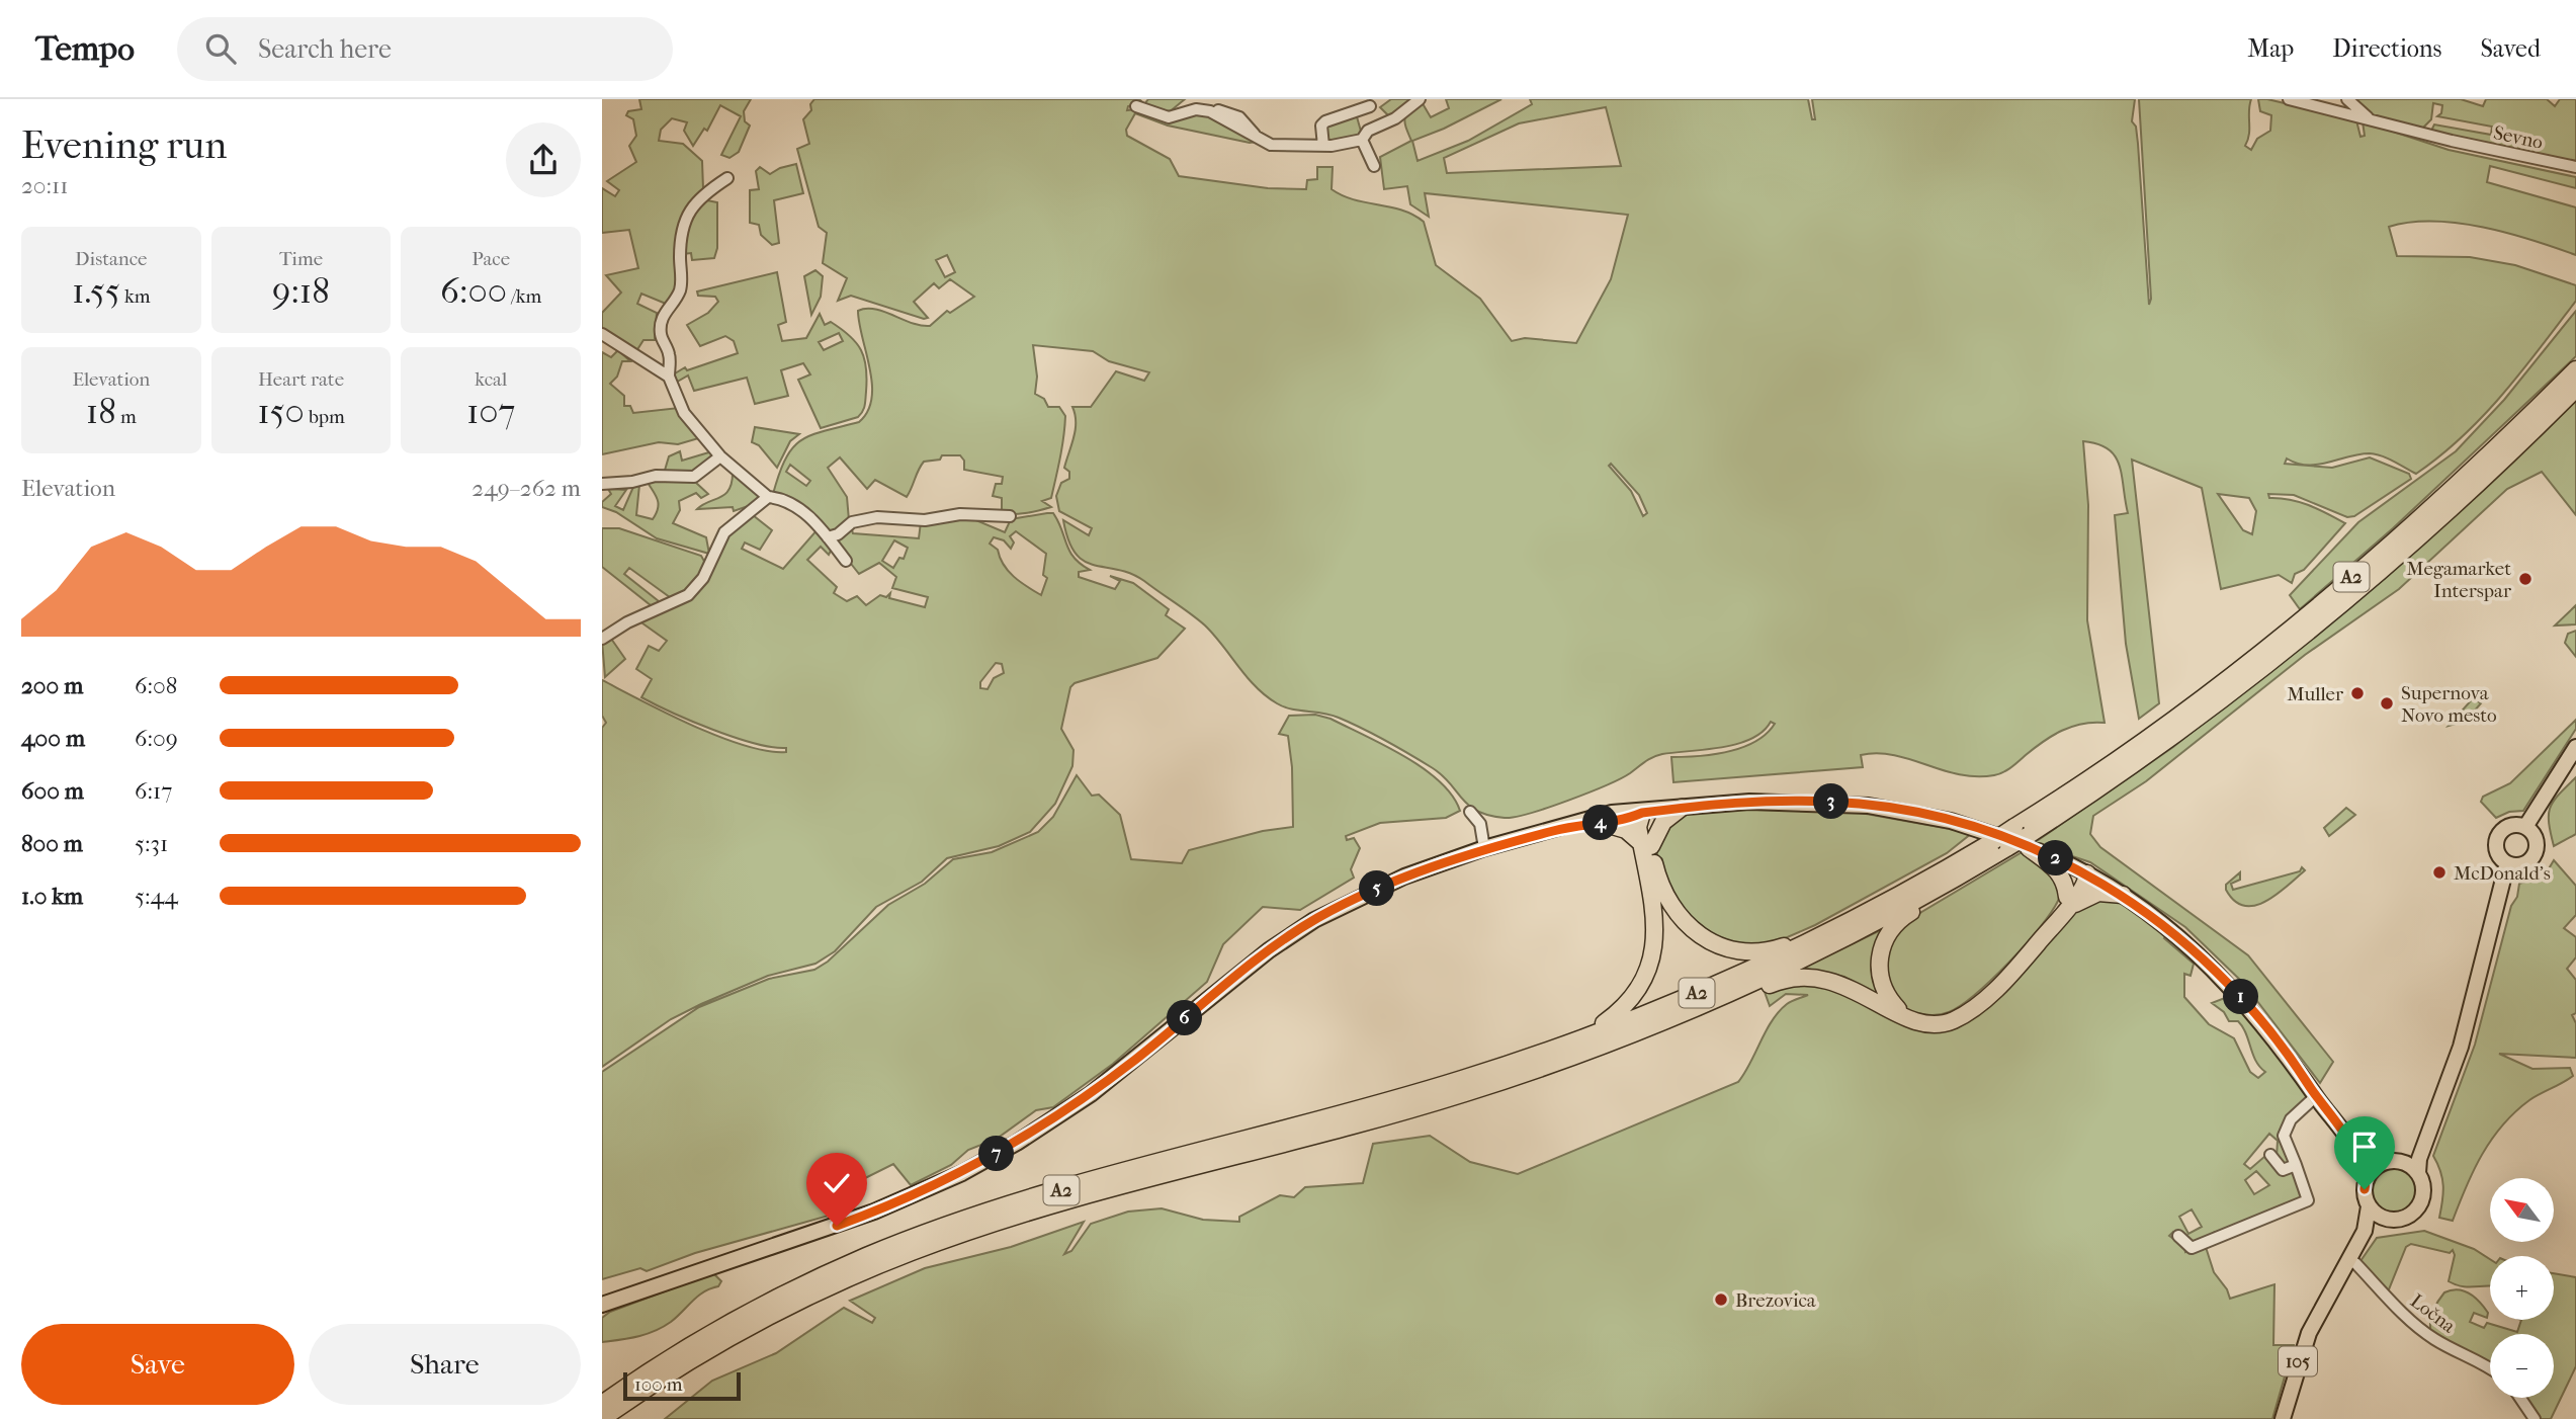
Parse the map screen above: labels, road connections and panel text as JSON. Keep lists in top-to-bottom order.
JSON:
{
  "streets": {
    "highway": ["A2"],
    "main road": ["105"],
    "street": ["Sevno", "Ločna"]
  },
  "crossings": [
    ["A2", "105"],
    ["Ločna", "105"]
  ],
  "places": [
    "Megamarket Interspar",
    "Muller",
    "Supernova Novo mesto",
    "McDonald's",
    "Brezovica"
  ],
  "scale_bar": "100 m",
  "north": "top left",
  "page": {
    "header": "Tempo",
    "search": "Search here",
    "nav": ["Map", "Directions", "Saved"],
    "heading": ["Evening run", "20:11"],
    "stats": [
      ["Distance", "1.55 km"],
      ["Time", "9:18"],
      ["Pace", "6:00 /km"],
      ["Elevation", "18 m"],
      ["Heart rate", "150 bpm"],
      ["kcal", "107"]
    ],
    "chart": ["Elevation", "249–262 m"],
    "list": [
      {
        "name": "200 m",
        "note": "6:08"
      },
      {
        "name": "400 m",
        "note": "6:09"
      },
      {
        "name": "600 m",
        "note": "6:17"
      },
      {
        "name": "800 m",
        "note": "5:31"
      },
      {
        "name": "1.0 km",
        "note": "5:44"
      }
    ],
    "pins": [
      "3",
      "4",
      "2",
      "5",
      "1",
      "6",
      "7"
    ],
    "map_buttons": ["+", "−"],
    "buttons": ["Save", "Share"],
    "scale": "100 m"
  }
}
